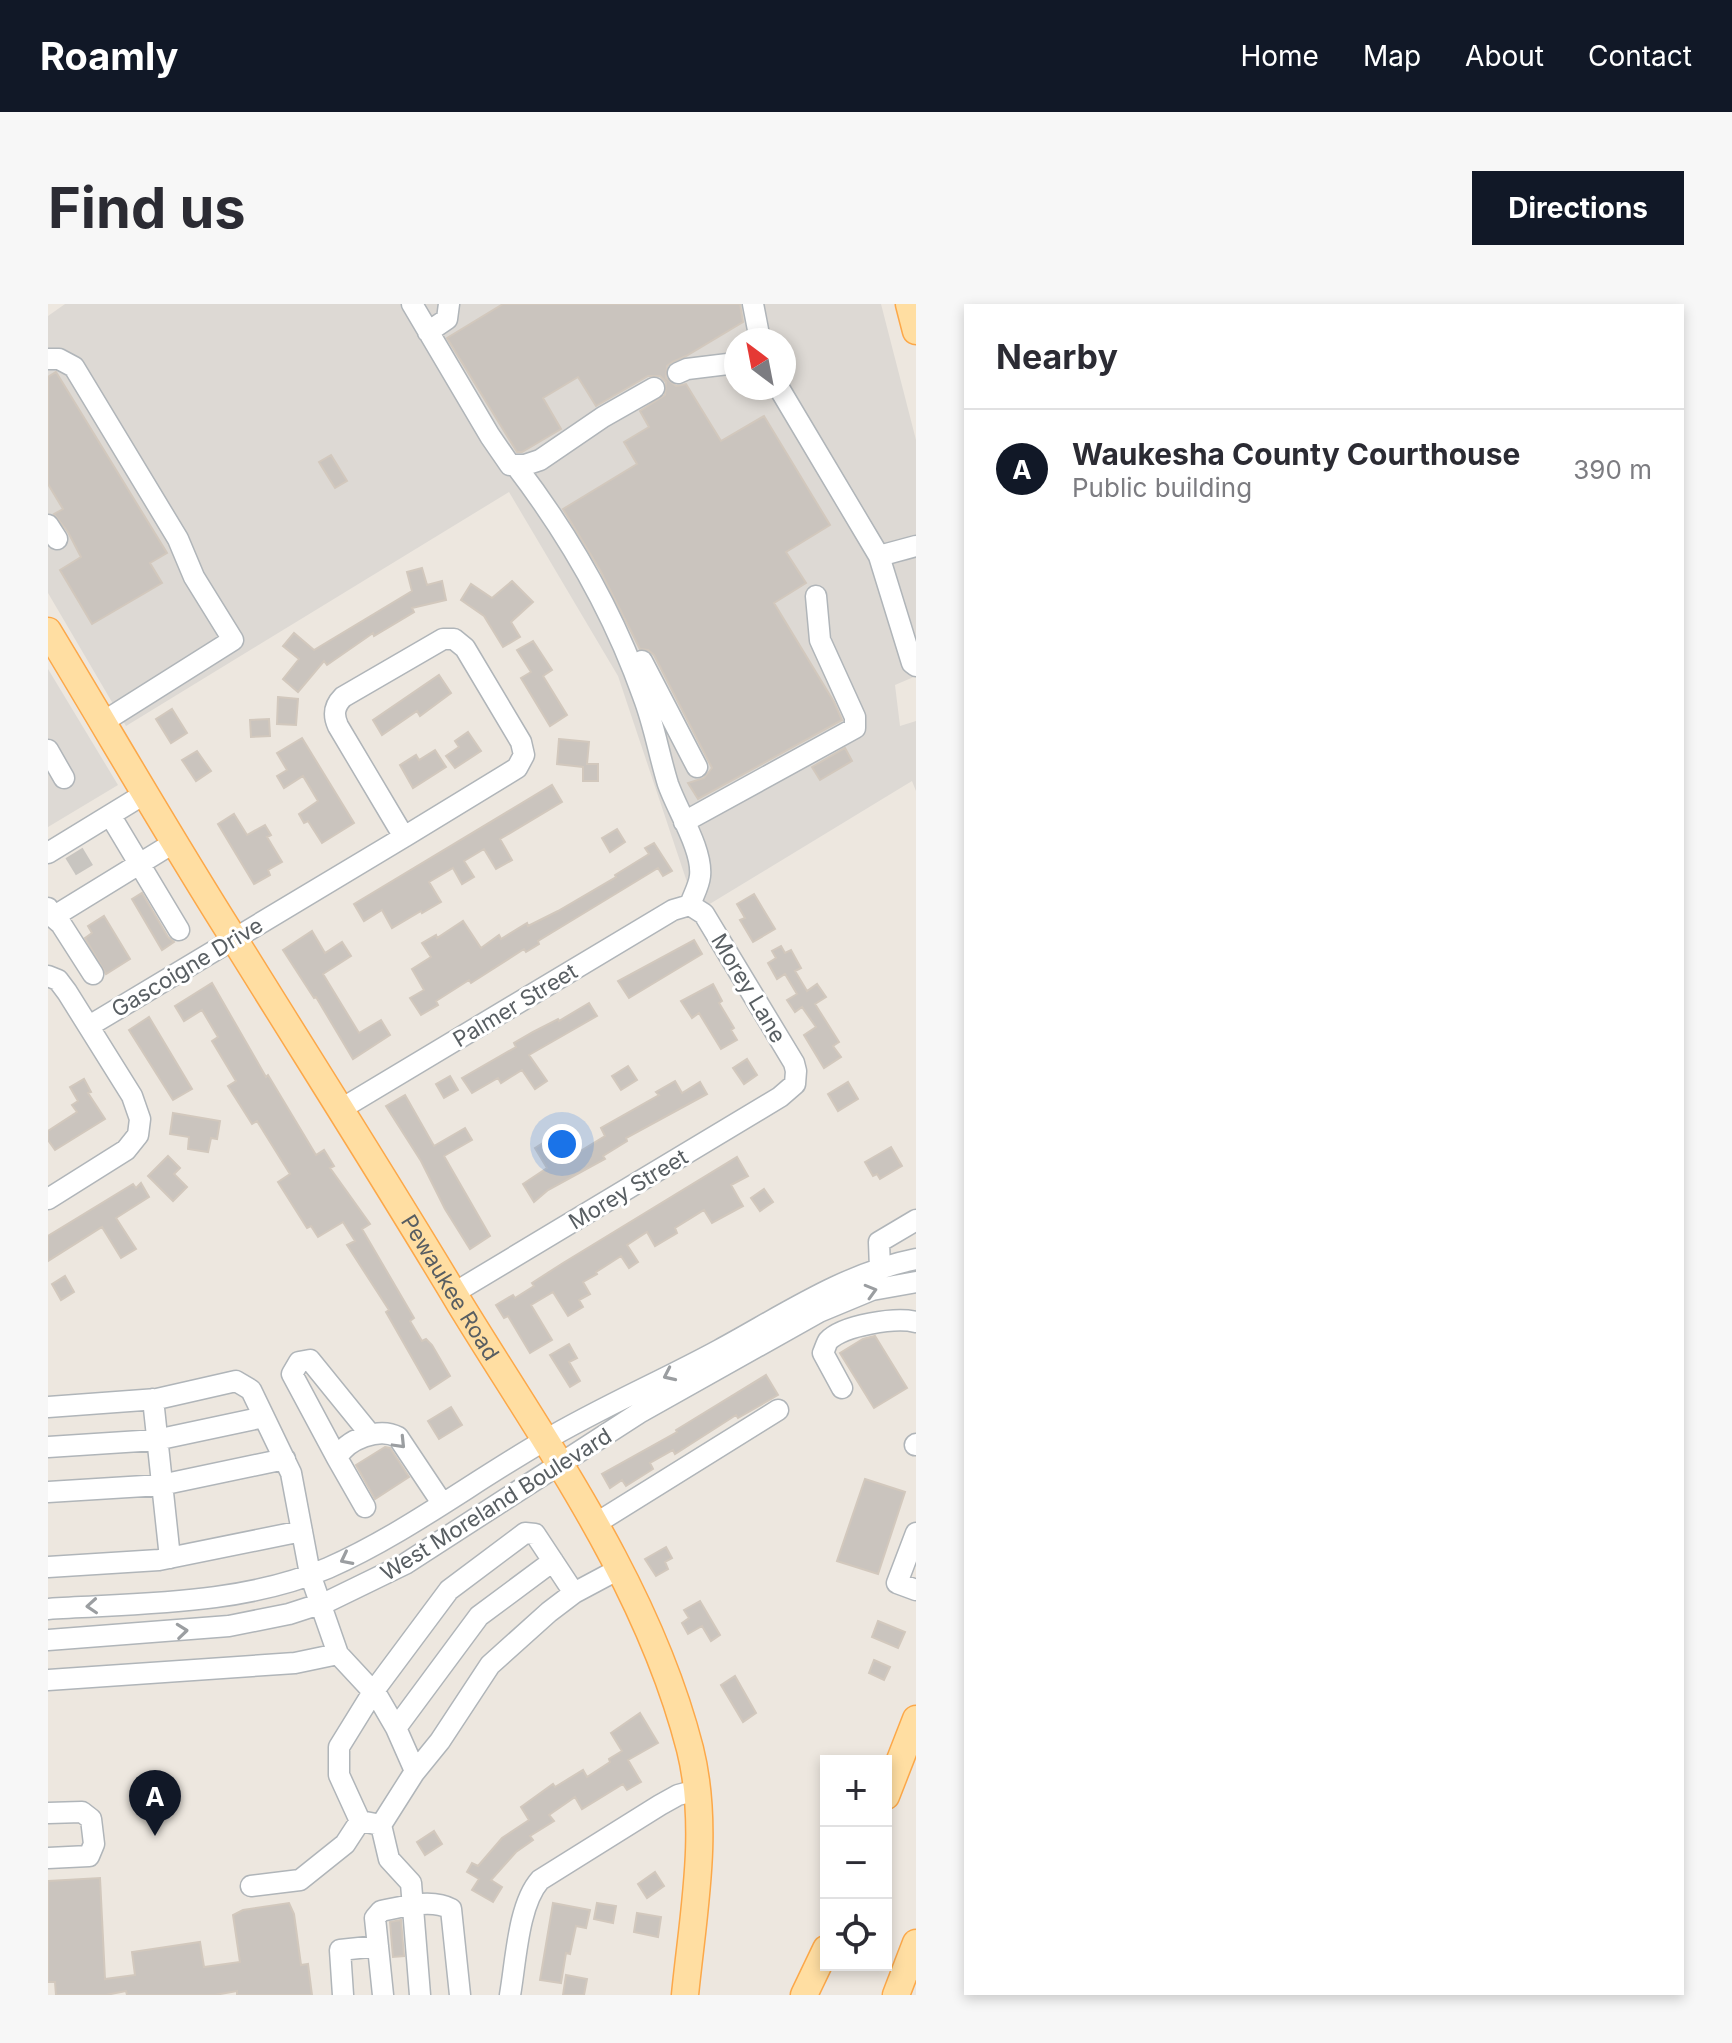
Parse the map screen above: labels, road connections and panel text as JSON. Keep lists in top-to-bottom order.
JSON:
{
  "streets": {
    "main road": ["Pewaukee Road"],
    "street": [
      "Gascoigne Drive",
      "Morey Lane",
      "Palmer Street",
      "Morey Street",
      "West Moreland Boulevard"
    ]
  },
  "crossings": [
    ["Gascoigne Drive", "Pewaukee Road"],
    ["Morey Lane", "Palmer Street"],
    ["Morey Lane", "Morey Street"],
    ["Palmer Street", "Pewaukee Road"],
    ["Morey Street", "Pewaukee Road"],
    ["Pewaukee Road", "West Moreland Boulevard"]
  ],
  "north": "top left",
  "page": {
    "header": "Roamly",
    "nav": [
      "Home",
      "Map",
      "About",
      "Contact"
    ],
    "buttons": "Directions",
    "title": "Find us",
    "heading": "Nearby",
    "list": [
      {
        "mark": "A",
        "name": "Waukesha County Courthouse",
        "note": "Public building",
        "value": "390 m"
      }
    ],
    "map_buttons": ["+", "−"],
    "pins": "A"
  }
}
